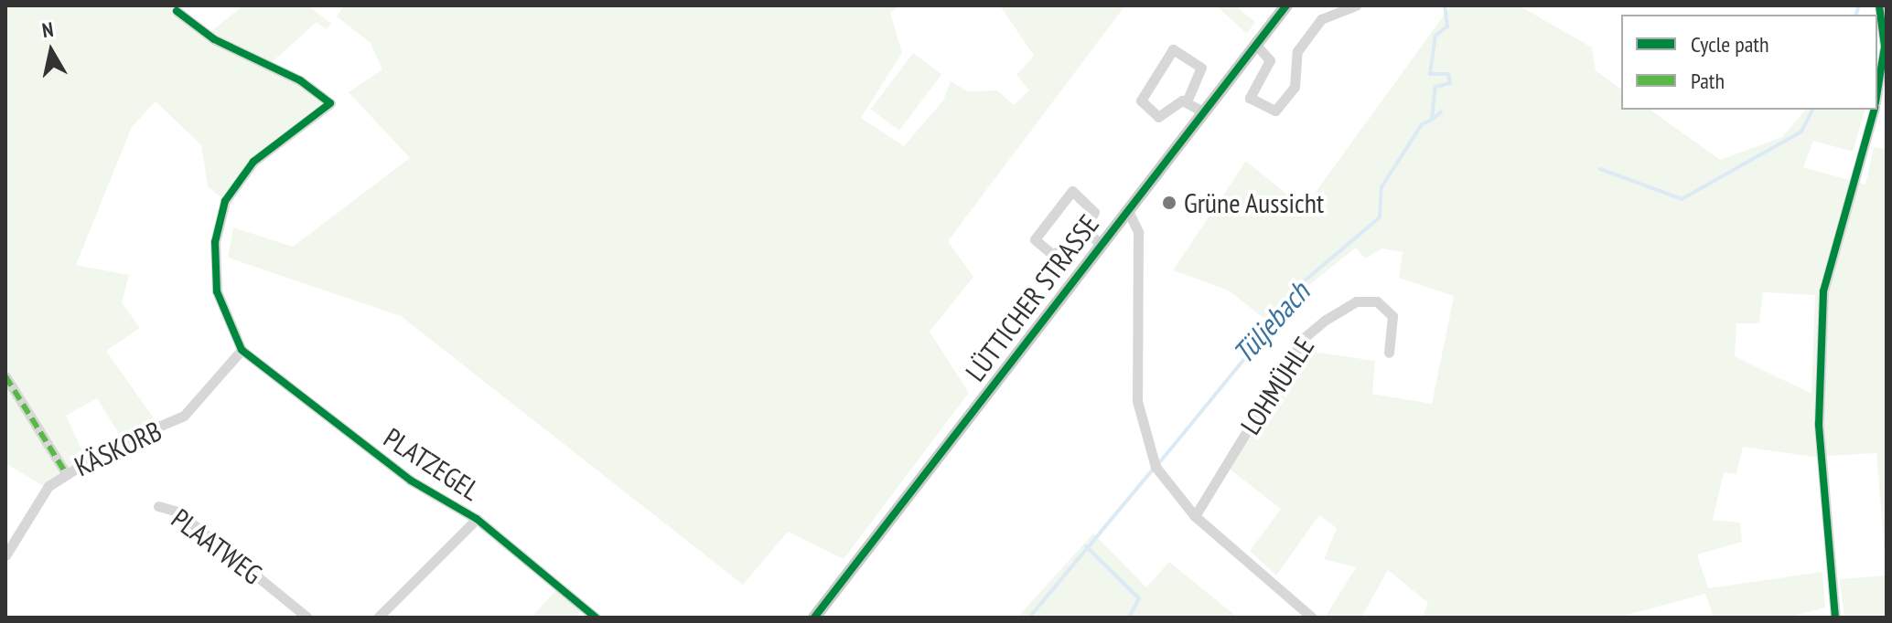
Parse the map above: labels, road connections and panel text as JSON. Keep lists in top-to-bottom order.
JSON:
{
  "streets": {
    "main road": ["LÜTTICHER STRASSE"],
    "street": [
      "LOHMÜHLE",
      "KÄSKORB",
      "PLATZEGEL",
      "PLAATWEG"
    ]
  },
  "crossings": [
    ["KÄSKORB", "PLATZEGEL"]
  ],
  "water": ["Tüljebach"],
  "places": ["Grüne Aussicht"],
  "legend": ["Cycle path", "Path"],
  "north": "top"
}
